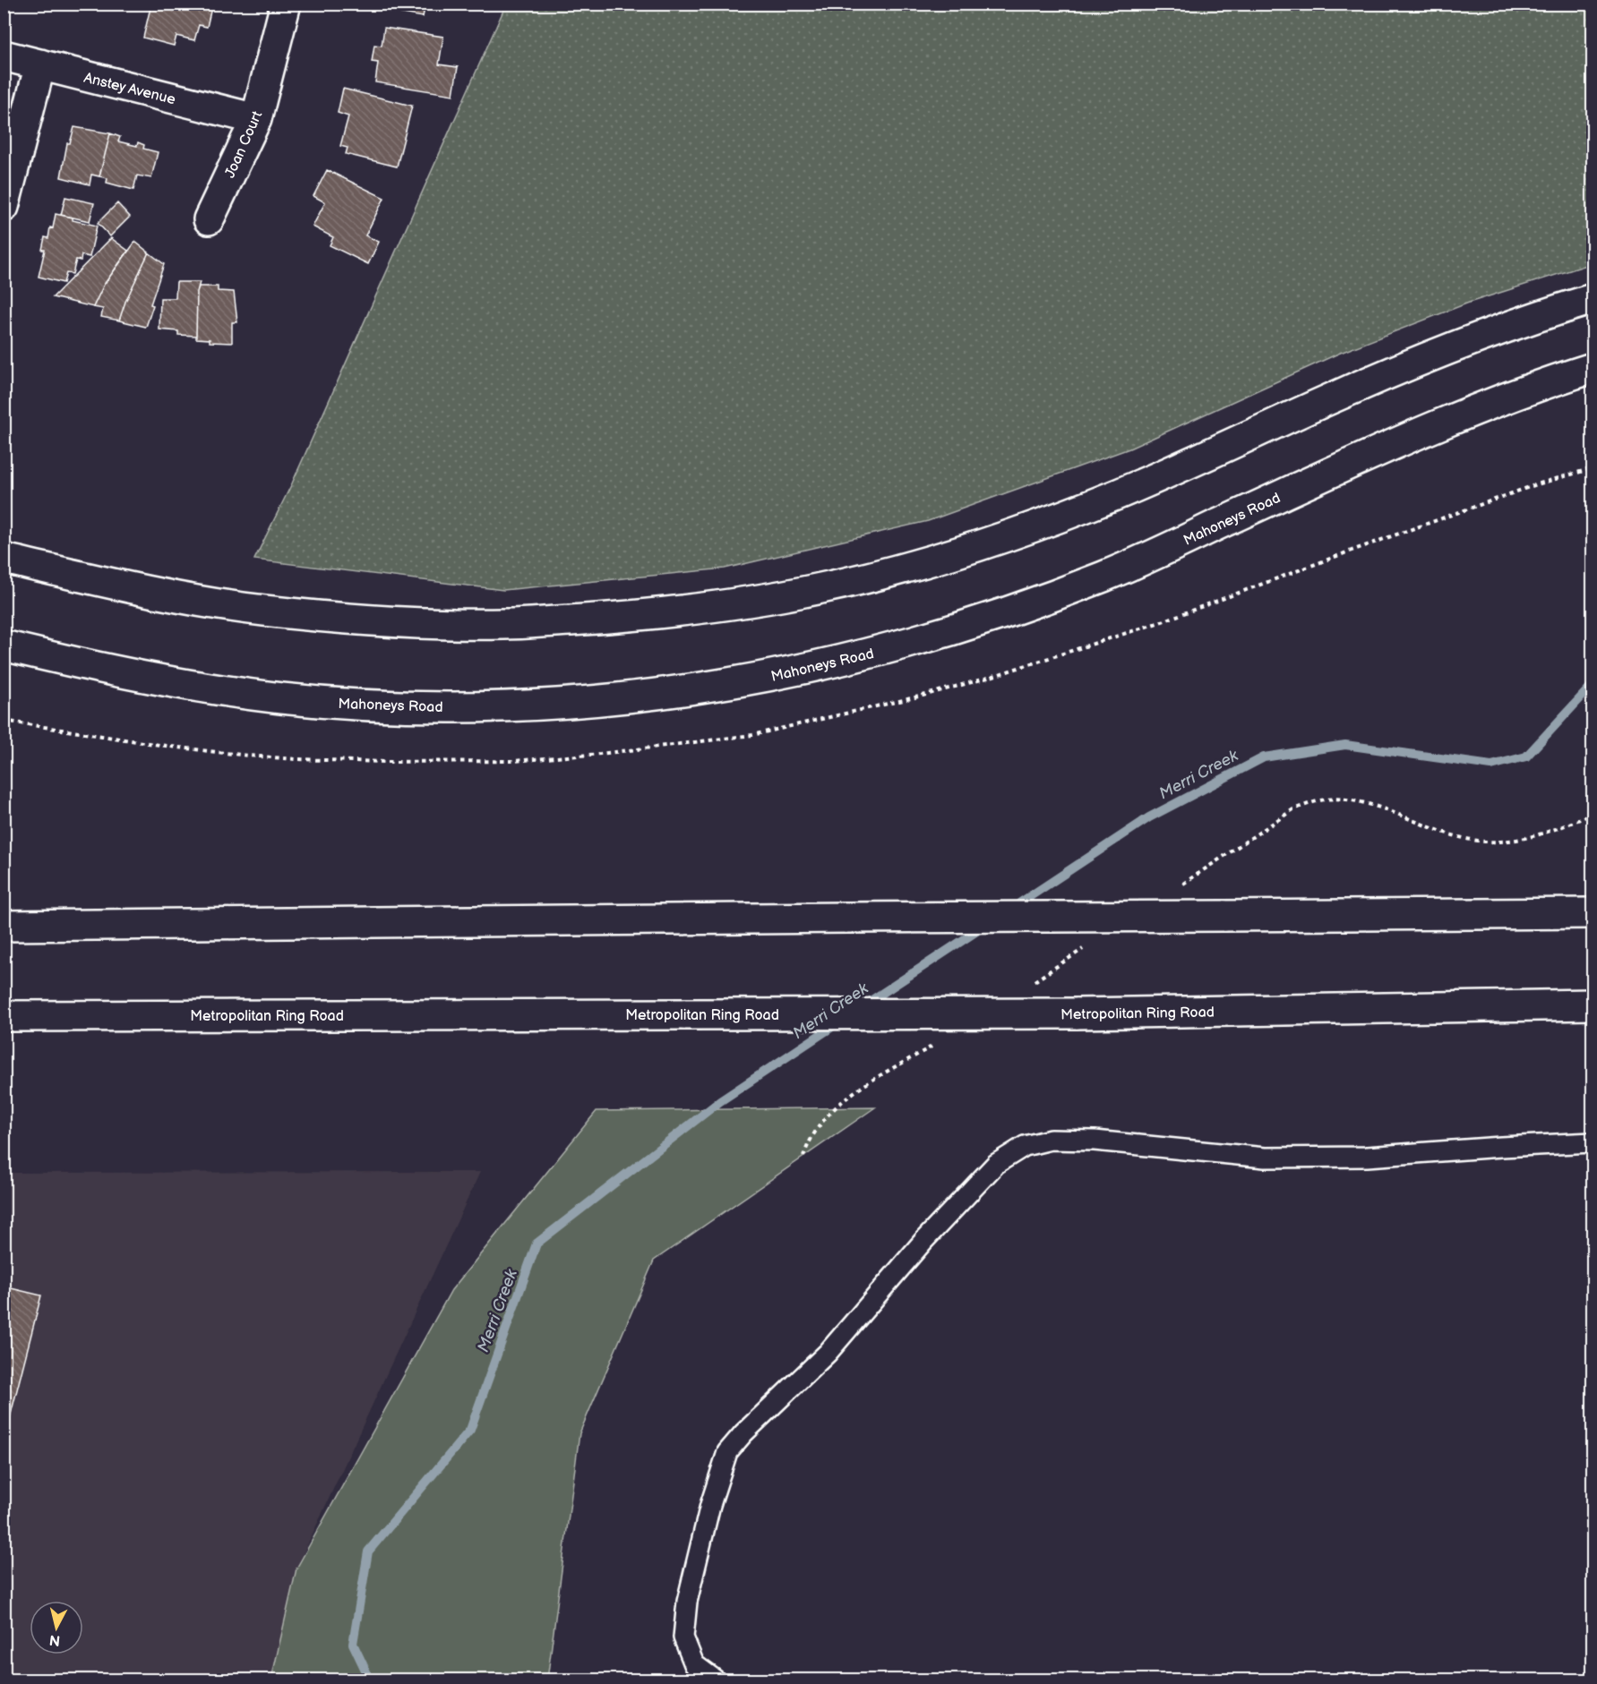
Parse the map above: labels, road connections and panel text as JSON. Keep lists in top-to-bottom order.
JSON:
{
  "streets": {
    "main road": [
      "Anstey Avenue",
      "Joan Court",
      "Mahoneys Road",
      "Metropolitan Ring Road"
    ]
  },
  "crossings": [
    ["Anstey Avenue", "Joan Court"]
  ],
  "water": ["Merri Creek"],
  "north": "bottom"
}
